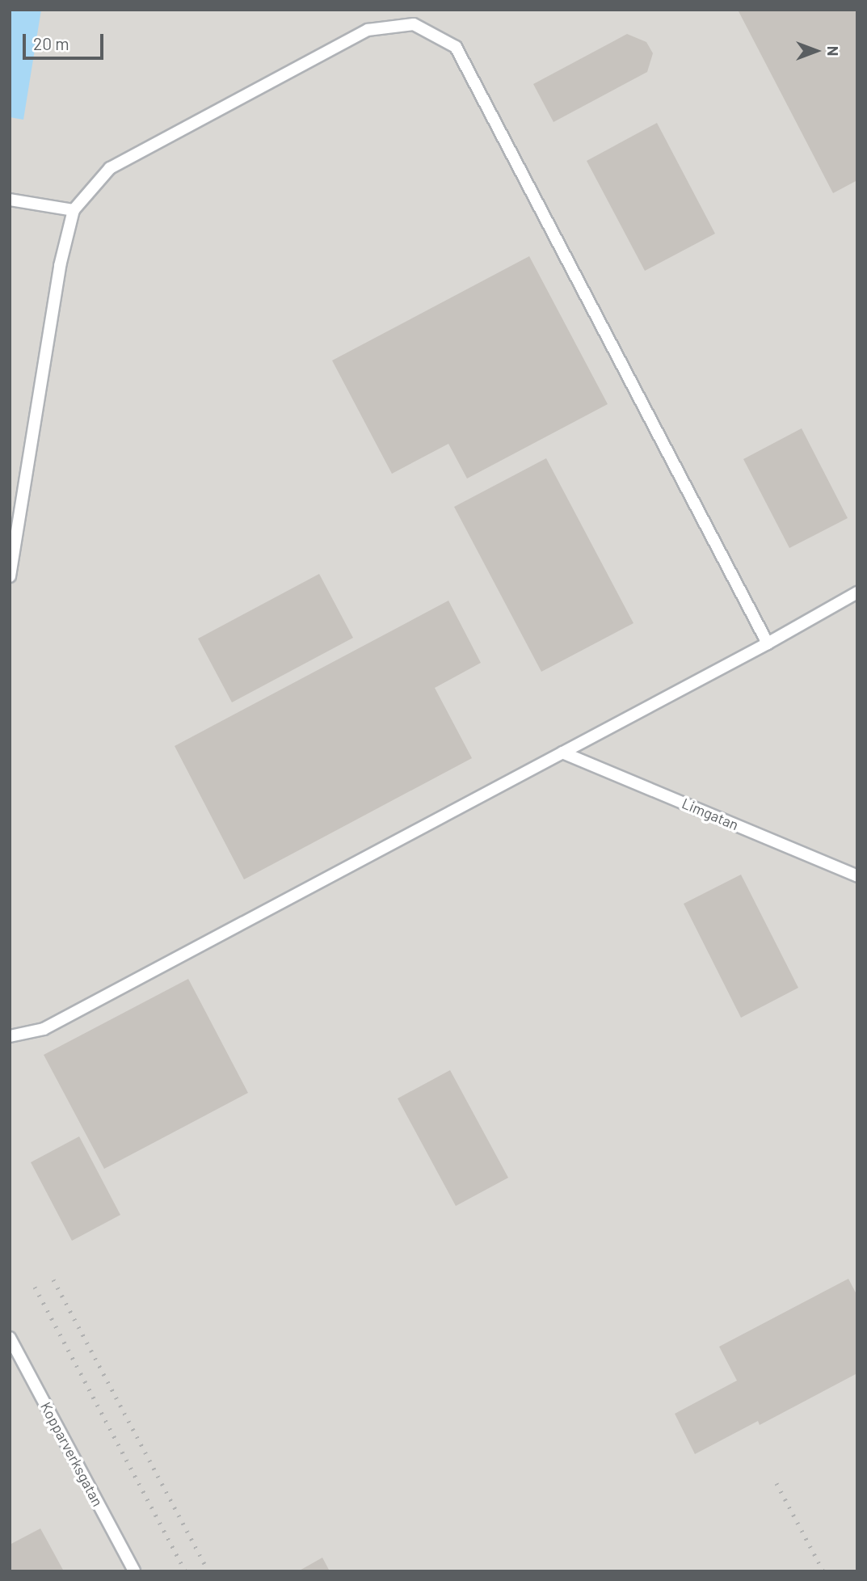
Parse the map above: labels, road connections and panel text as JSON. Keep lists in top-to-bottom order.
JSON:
{
  "streets": {
    "lane": ["Limgatan", "Kopparverksgatan"]
  },
  "scale_bar": "20 m",
  "north": "right"
}
